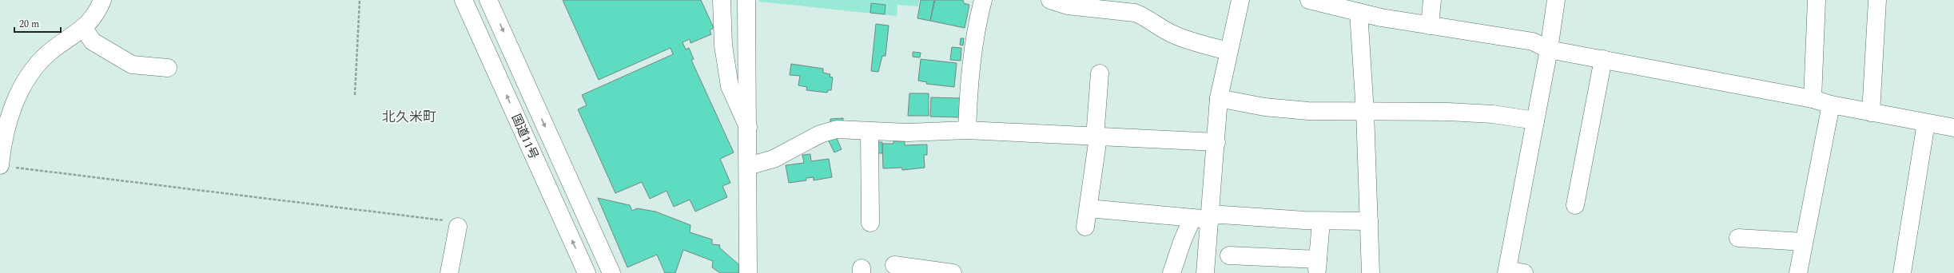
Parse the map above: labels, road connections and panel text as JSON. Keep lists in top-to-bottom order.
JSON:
{
  "streets": {
    "main road": ["国道11号"]
  },
  "districts": ["北久米町"],
  "scale_bar": "20 m"
}
